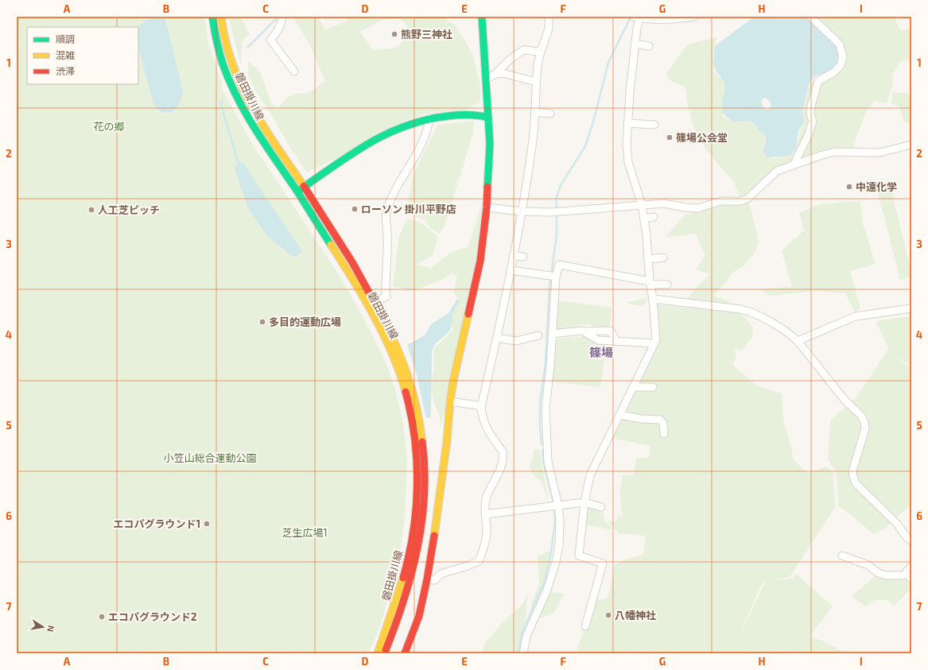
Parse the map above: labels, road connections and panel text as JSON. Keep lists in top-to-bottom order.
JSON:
{
  "streets": {
    "main road": ["磐田掛川線"]
  },
  "districts": ["篠場"],
  "parks": ["花の郷", "小笠山総合運動公園", "芝生広場1"],
  "places": [
    "熊野三神社",
    "篠場公会堂",
    "中遠化学",
    "ローソン 掛川平野店",
    "人工芝ピッチ",
    "多目的運動広場",
    "エコパグラウンド1",
    "八幡神社",
    "エコパグラウンド2"
  ],
  "legend": ["順調", "混雑", "渋滞"],
  "north": "right",
  "grid": {
    "columns": [
      "A",
      "B",
      "C",
      "D",
      "E",
      "F",
      "G",
      "H",
      "I"
    ],
    "rows": [
      "1",
      "2",
      "3",
      "4",
      "5",
      "6",
      "7"
    ]
  }
}
